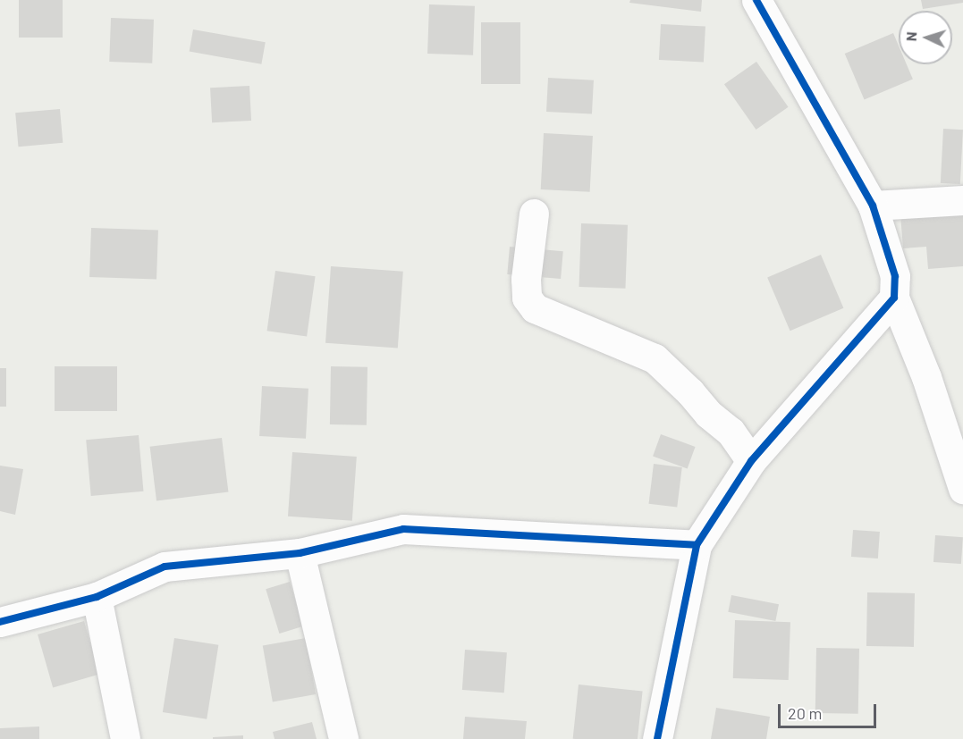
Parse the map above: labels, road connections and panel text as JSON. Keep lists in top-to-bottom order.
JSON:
{
  "scale_bar": "20 m",
  "north": "left"
}
